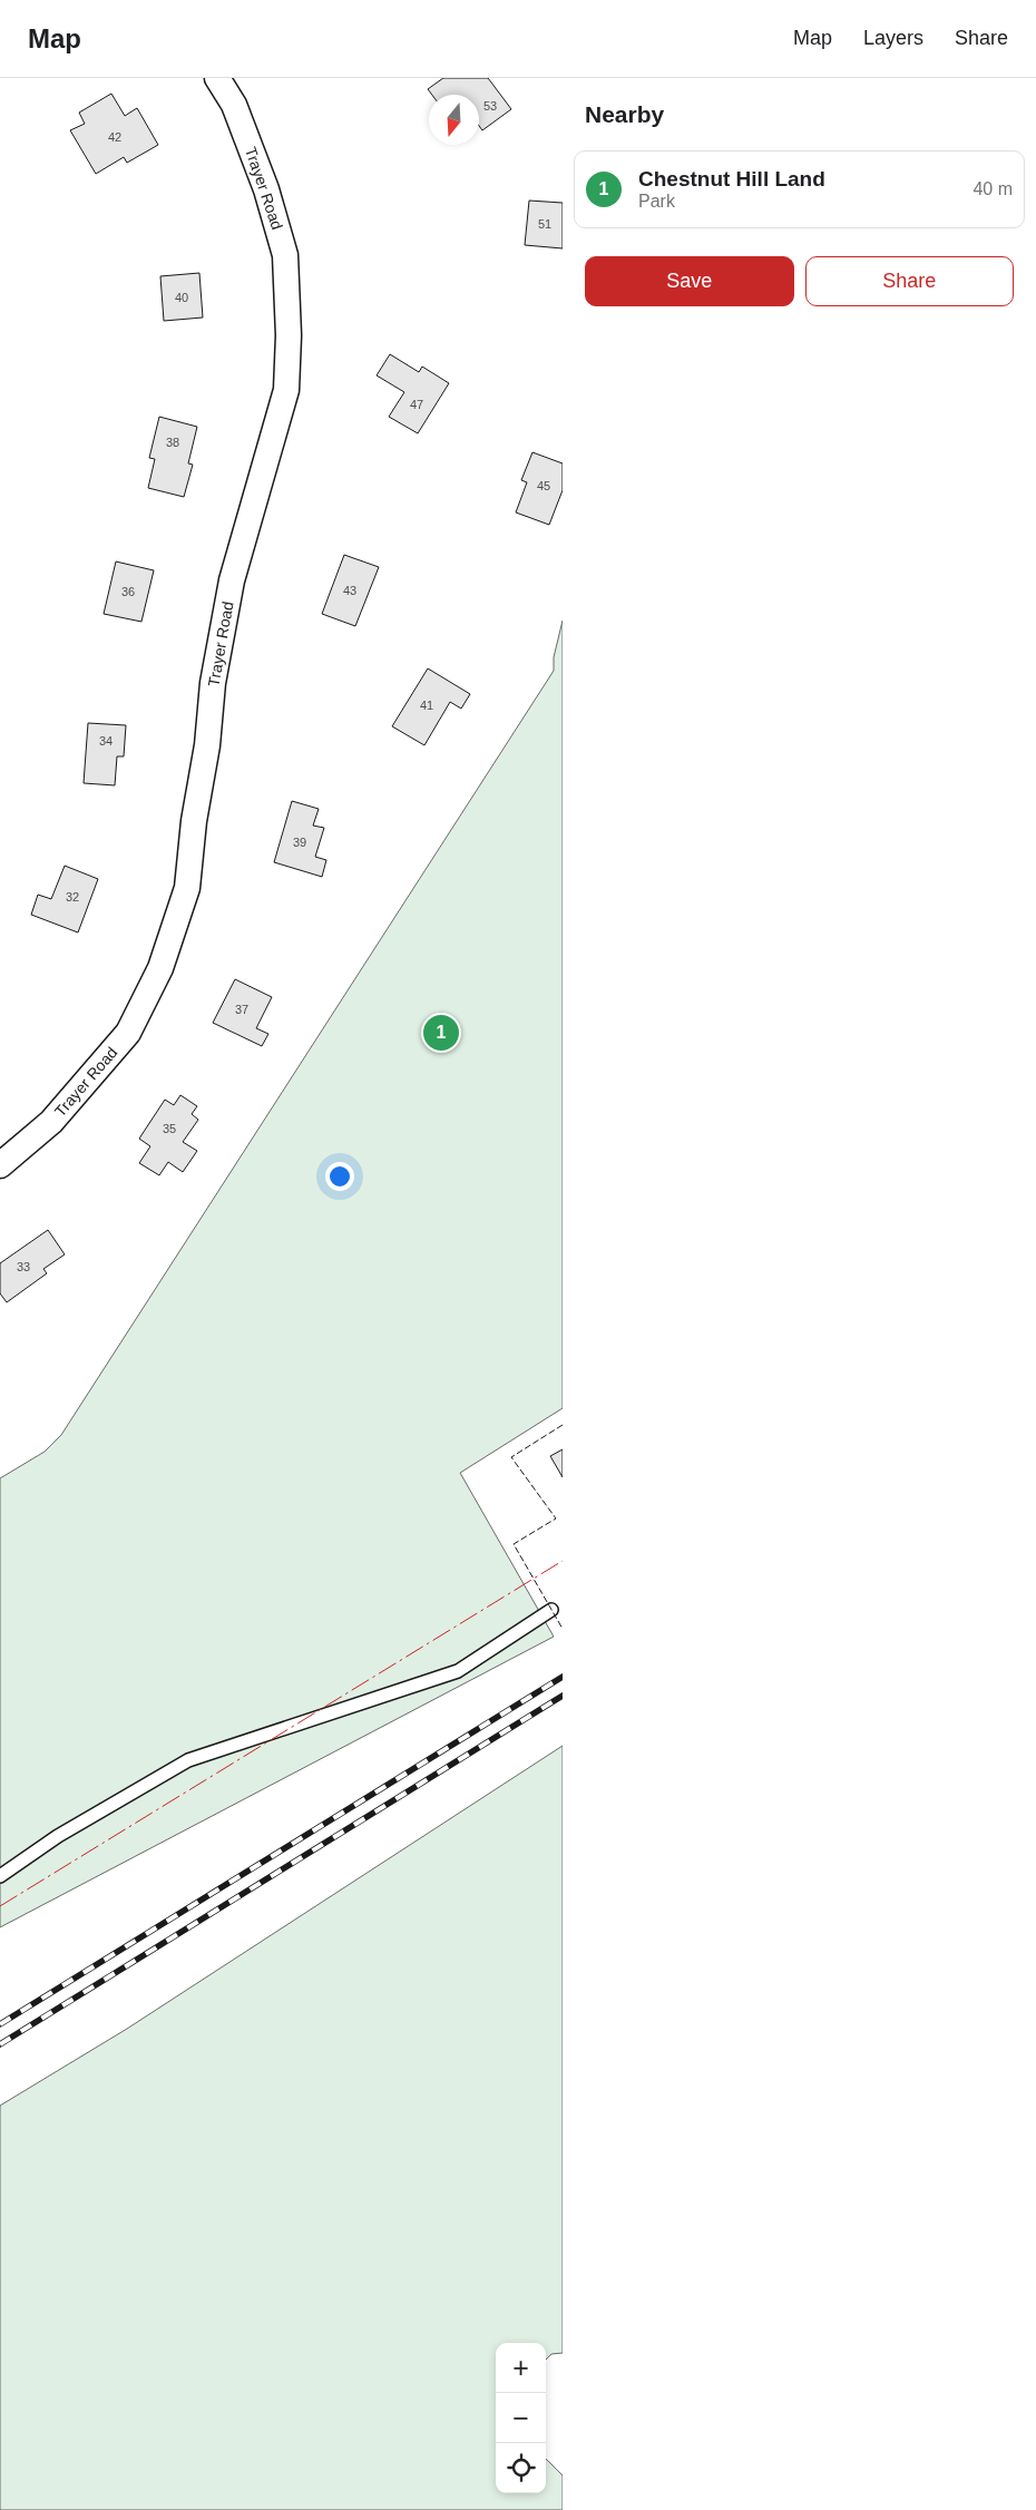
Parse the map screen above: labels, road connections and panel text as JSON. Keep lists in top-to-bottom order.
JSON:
{
  "streets": {
    "street": ["Trayer Road"]
  },
  "house_numbers": [
    "53",
    "42",
    "51",
    "40",
    "47",
    "38",
    "45",
    "43",
    "36",
    "41",
    "34",
    "39",
    "32",
    "37",
    "35",
    "33"
  ],
  "north": "bottom",
  "page": {
    "header": "Map",
    "nav": ["Map", "Layers", "Share"],
    "heading": "Nearby",
    "list": [
      {
        "mark": "1",
        "name": "Chestnut Hill Land",
        "note": "Park",
        "value": "40 m"
      }
    ],
    "buttons": ["Save", "Share"],
    "pins": "1",
    "map_buttons": ["+", "−"]
  }
}
